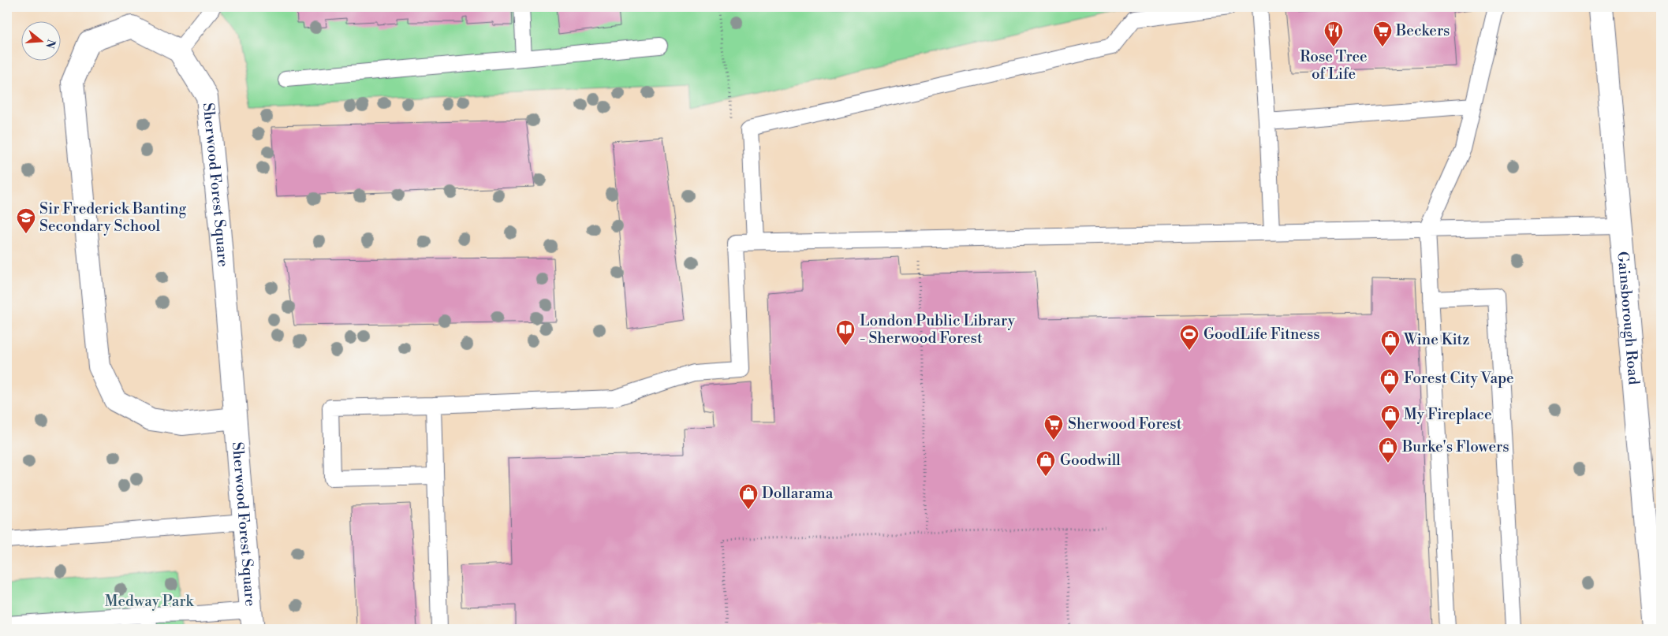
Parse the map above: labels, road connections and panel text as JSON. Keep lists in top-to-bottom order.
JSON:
{
  "streets": {
    "street": ["Sherwood Forest Square", "Gainsborough Road"]
  },
  "parks": ["Medway Park"],
  "places": {
    "restaurant": ["Rose Tree of Life"],
    "supermarket": ["Beckers", "Sherwood Forest"],
    "school or university": ["Sir Frederick Banting Secondary School"],
    "library": ["London Public Library - Sherwood Forest"],
    "sports": ["GoodLife Fitness"],
    "shop": [
      "Wine Kitz",
      "Forest City Vape",
      "My Fireplace",
      "Burke's Flowers",
      "Goodwill",
      "Dollarama"
    ]
  },
  "north": "right"
}
